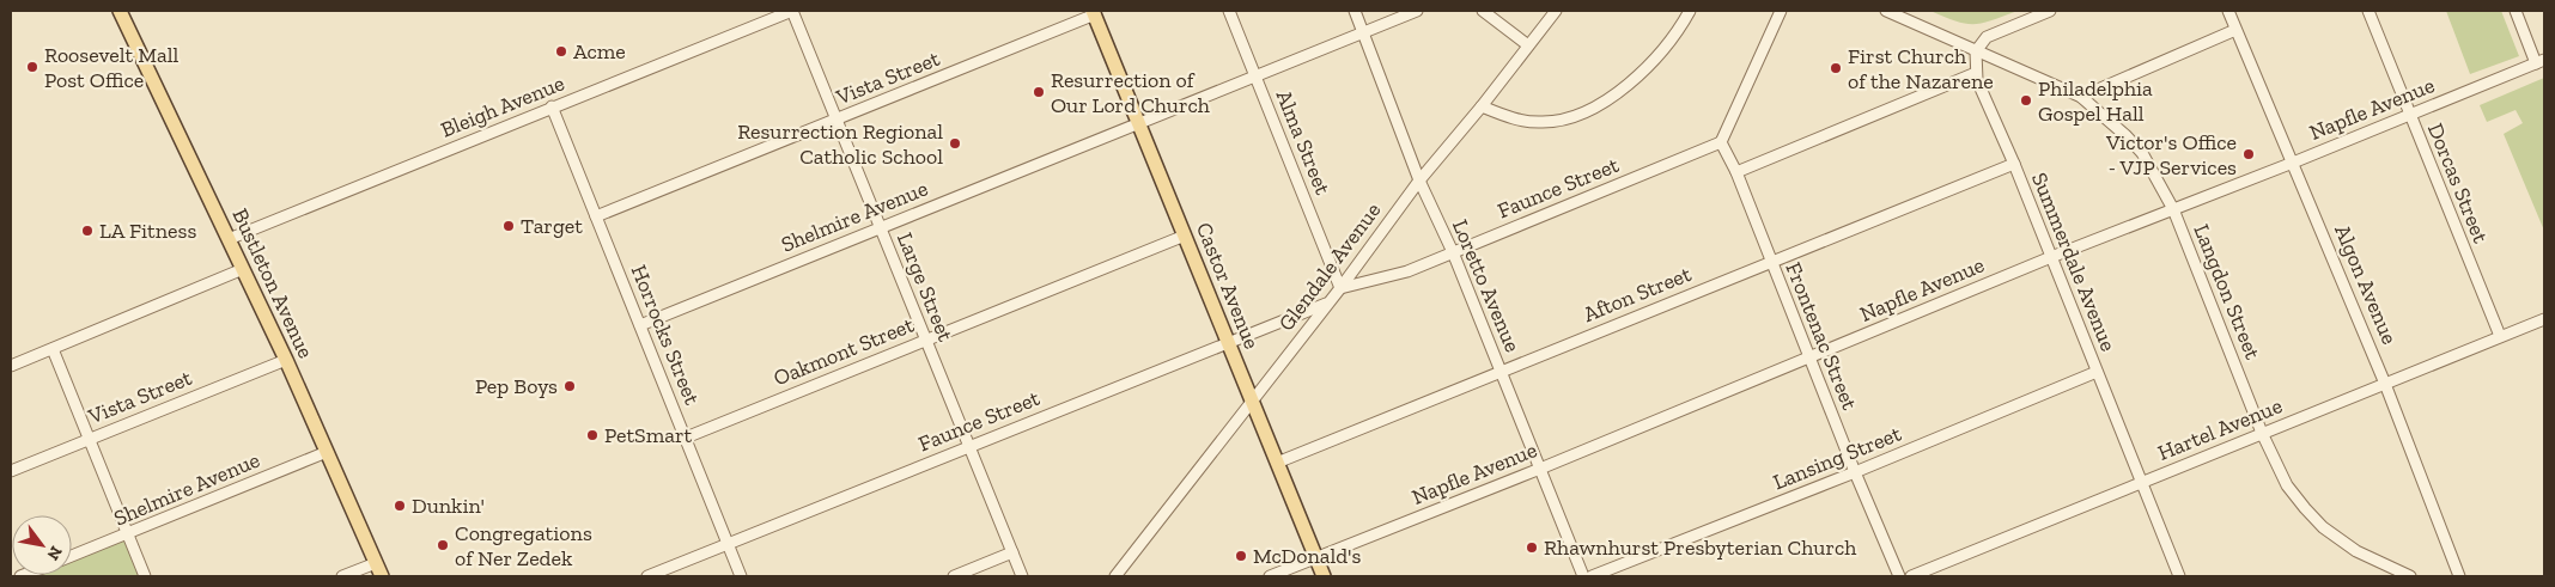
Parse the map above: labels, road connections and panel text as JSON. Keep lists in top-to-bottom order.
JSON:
{
  "streets": {
    "main road": ["Bustleton Avenue", "Castor Avenue"],
    "street": [
      "Vista Street",
      "Bleigh Avenue",
      "Napfle Avenue",
      "Alma Street",
      "Dorcas Street",
      "Faunce Street",
      "Shelmire Avenue",
      "Summerdale Avenue",
      "Glendale Avenue",
      "Algon Avenue",
      "Loretto Avenue",
      "Large Street",
      "Langdon Street",
      "Afton Street",
      "Horrocks Street",
      "Frontenac Street",
      "Oakmont Street",
      "Hartel Avenue",
      "Lansing Street"
    ]
  },
  "crossings": [
    ["Vista Street", "Bustleton Avenue"],
    ["Vista Street", "Castor Avenue"],
    ["Vista Street", "Large Street"],
    ["Vista Street", "Horrocks Street"],
    ["Bleigh Avenue", "Bustleton Avenue"],
    ["Bleigh Avenue", "Large Street"],
    ["Bleigh Avenue", "Horrocks Street"],
    ["Napfle Avenue", "Dorcas Street"],
    ["Napfle Avenue", "Summerdale Avenue"],
    ["Napfle Avenue", "Algon Avenue"],
    ["Napfle Avenue", "Castor Avenue"],
    ["Napfle Avenue", "Loretto Avenue"],
    ["Napfle Avenue", "Langdon Street"],
    ["Napfle Avenue", "Frontenac Street"],
    ["Alma Street", "Faunce Street"],
    ["Alma Street", "Shelmire Avenue"],
    ["Alma Street", "Glendale Avenue"],
    ["Dorcas Street", "Hartel Avenue"],
    ["Faunce Street", "Glendale Avenue"],
    ["Faunce Street", "Castor Avenue"],
    ["Faunce Street", "Loretto Avenue"],
    ["Faunce Street", "Large Street"],
    ["Faunce Street", "Horrocks Street"],
    ["Faunce Street", "Frontenac Street"],
    ["Shelmire Avenue", "Bustleton Avenue"],
    ["Shelmire Avenue", "Castor Avenue"],
    ["Shelmire Avenue", "Loretto Avenue"],
    ["Shelmire Avenue", "Large Street"],
    ["Shelmire Avenue", "Horrocks Street"],
    ["Summerdale Avenue", "Langdon Street"],
    ["Summerdale Avenue", "Afton Street"],
    ["Summerdale Avenue", "Hartel Avenue"],
    ["Summerdale Avenue", "Lansing Street"],
    ["Glendale Avenue", "Castor Avenue"],
    ["Glendale Avenue", "Loretto Avenue"],
    ["Algon Avenue", "Hartel Avenue"],
    ["Castor Avenue", "Afton Street"],
    ["Castor Avenue", "Oakmont Street"],
    ["Loretto Avenue", "Afton Street"],
    ["Large Street", "Oakmont Street"],
    ["Langdon Street", "Hartel Avenue"],
    ["Afton Street", "Frontenac Street"],
    ["Horrocks Street", "Oakmont Street"],
    ["Frontenac Street", "Lansing Street"]
  ],
  "places": [
    "Acme",
    "Roosevelt Mall Post Office",
    "First Church of the Nazarene",
    "Resurrection of Our Lord Church",
    "Philadelphia Gospel Hall",
    "Resurrection Regional Catholic School",
    "Victor's Office - VJP Services",
    "Target",
    "LA Fitness",
    "Pep Boys",
    "PetSmart",
    "Dunkin'",
    "Congregations of Ner Zedek",
    "Rhawnhurst Presbyterian Church",
    "McDonald's"
  ],
  "north": "bottom right"
}
